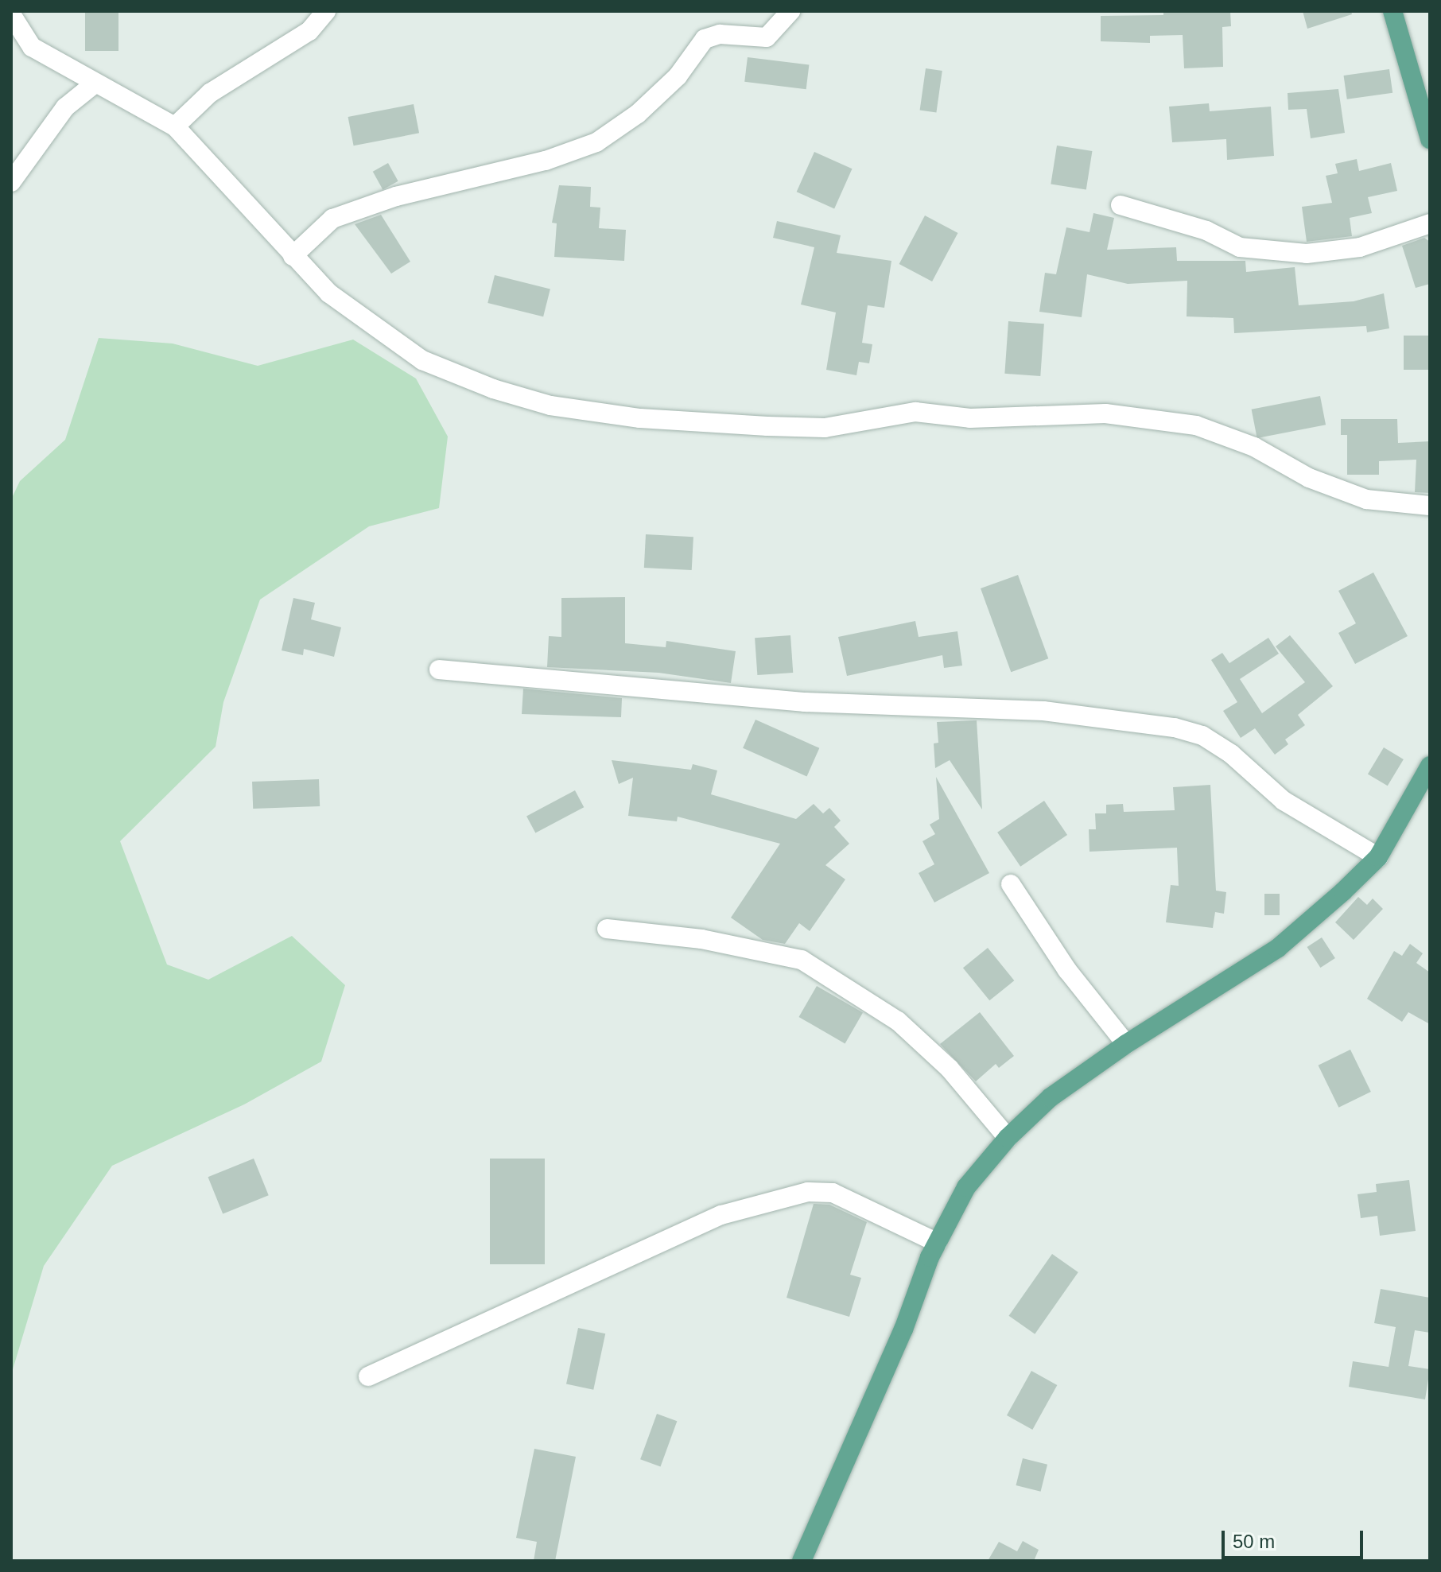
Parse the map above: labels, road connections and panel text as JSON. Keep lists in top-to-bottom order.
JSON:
{
  "scale_bar": "50 m"
}
